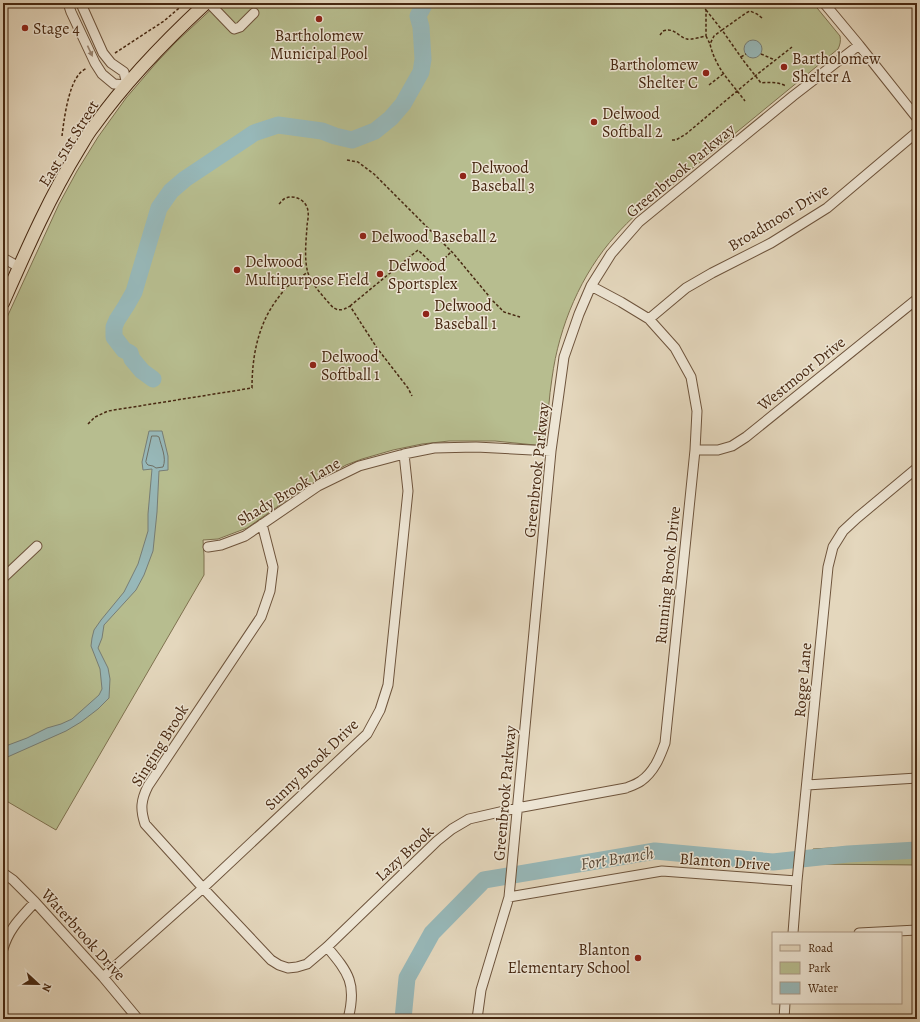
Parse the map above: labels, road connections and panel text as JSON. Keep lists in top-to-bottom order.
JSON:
{
  "streets": {
    "main road": ["East 51st Street"],
    "street": [
      "Greenbrook Parkway",
      "Broadmoor Drive",
      "Westmoor Drive",
      "Shady Brook Lane",
      "Running Brook Drive",
      "Rogge Lane",
      "Singing Brook",
      "Sunny Brook Drive",
      "Lazy Brook",
      "Blanton Drive",
      "Waterbrook Drive"
    ]
  },
  "crossings": [
    ["Greenbrook Parkway", "Shady Brook Lane"],
    ["Greenbrook Parkway", "Running Brook Drive"],
    ["Greenbrook Parkway", "Lazy Brook"],
    ["Greenbrook Parkway", "Blanton Drive"],
    ["Broadmoor Drive", "Running Brook Drive"],
    ["Westmoor Drive", "Running Brook Drive"],
    ["Shady Brook Lane", "Singing Brook"],
    ["Shady Brook Lane", "Sunny Brook Drive"],
    ["Running Brook Drive", "Lazy Brook"],
    ["Rogge Lane", "Blanton Drive"],
    ["Singing Brook", "Sunny Brook Drive"],
    ["Singing Brook", "Lazy Brook"],
    ["Sunny Brook Drive", "Waterbrook Drive"]
  ],
  "water": ["Fort Branch"],
  "places": [
    "Bartholomew Municipal Pool",
    "Stage 4",
    "Bartholomew Shelter A",
    "Bartholomew Shelter C",
    "Delwood Softball 2",
    "Delwood Baseball 3",
    "Delwood Baseball 2",
    "Delwood Multipurpose Field",
    "Delwood Sportsplex",
    "Delwood Baseball 1",
    "Delwood Softball 1",
    "Blanton Elementary School"
  ],
  "legend": ["Road", "Park", "Water"],
  "north": "right"
}
